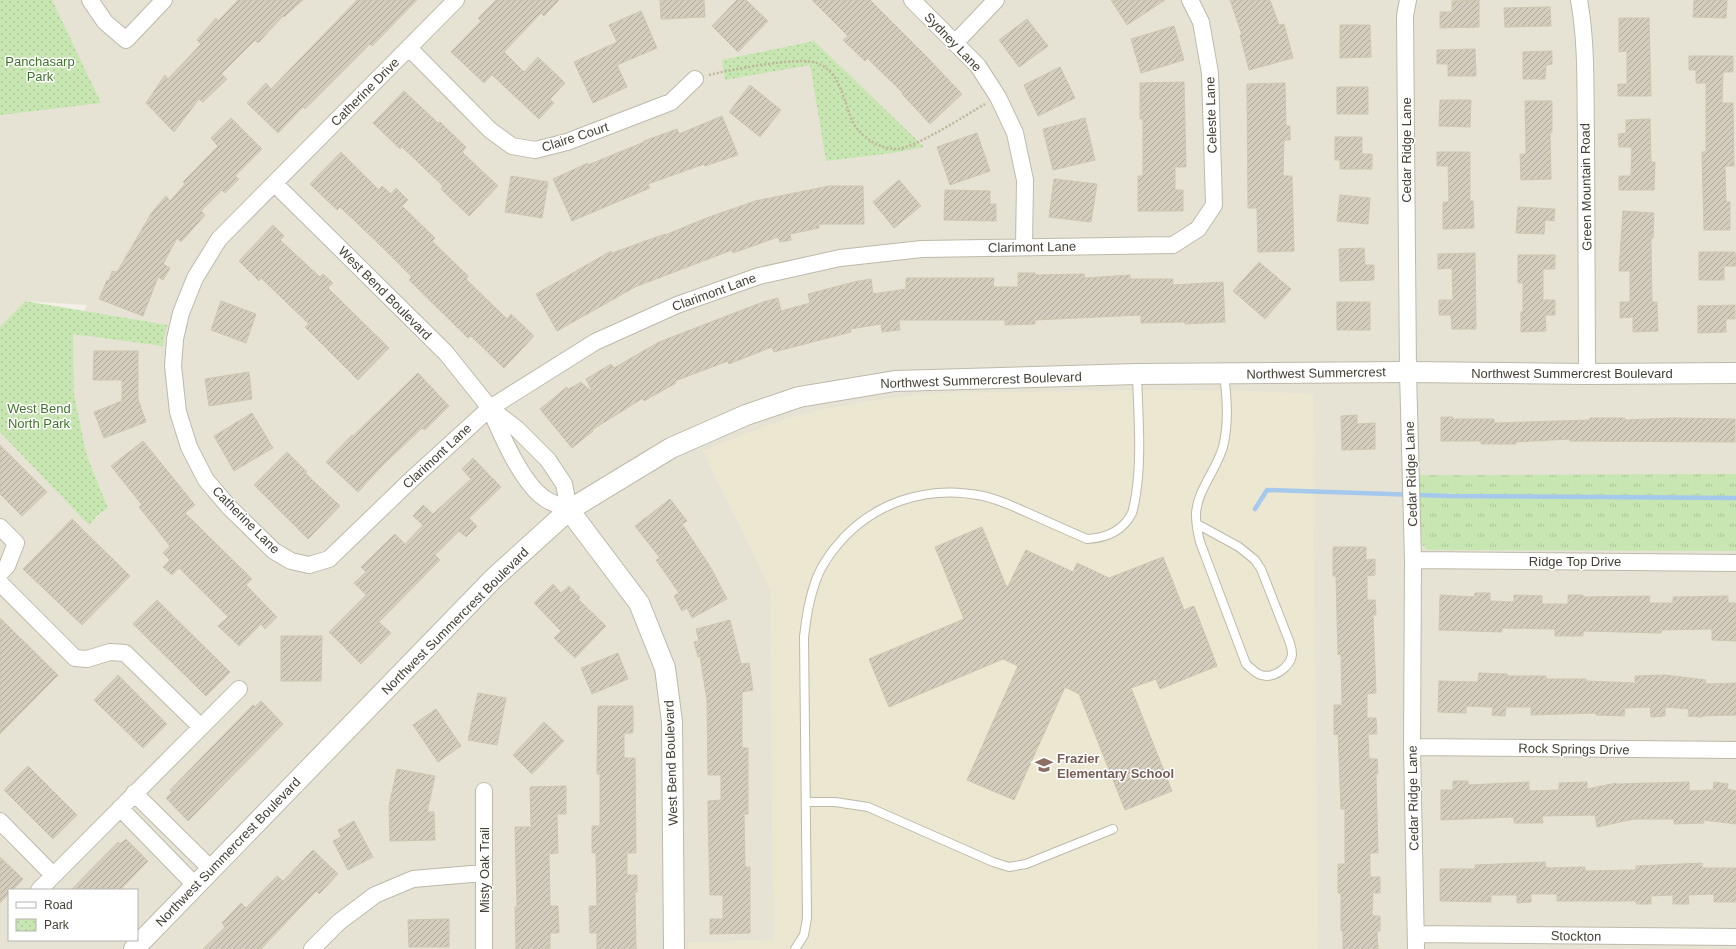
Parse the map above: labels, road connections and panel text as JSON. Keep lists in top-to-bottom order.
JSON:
{
  "streets": {
    "street": [
      "Sydney Lane",
      "Catherine Drive",
      "Celeste Lane",
      "Claire Court",
      "Cedar Ridge Lane",
      "Green Mountain Road",
      "Clarimont Lane",
      "West Bend Boulevard",
      "Northwest Summercrest",
      "Northwest Summercrest Boulevard",
      "Catherine Lane",
      "Ridge Top Drive",
      "Rock Springs Drive",
      "Misty Oak Trail",
      "Stockton"
    ]
  },
  "crossings": [
    ["Sydney Lane", "Clarimont Lane"],
    ["Catherine Drive", "Claire Court"],
    ["Catherine Drive", "West Bend Boulevard"],
    ["Catherine Drive", "Catherine Lane"],
    ["Celeste Lane", "Clarimont Lane"],
    ["Cedar Ridge Lane", "Northwest Summercrest"],
    ["Cedar Ridge Lane", "Northwest Summercrest Boulevard"],
    ["Cedar Ridge Lane", "Ridge Top Drive"],
    ["Cedar Ridge Lane", "Rock Springs Drive"],
    ["Cedar Ridge Lane", "Stockton"],
    ["Green Mountain Road", "Northwest Summercrest Boulevard"],
    ["Clarimont Lane", "West Bend Boulevard"],
    ["Clarimont Lane", "Catherine Lane"],
    ["West Bend Boulevard", "Northwest Summercrest Boulevard"],
    ["West Bend Boulevard", "Catherine Lane"],
    ["Northwest Summercrest", "Northwest Summercrest Boulevard"]
  ],
  "parks": ["Panchasarp Park", "West Bend North Park"],
  "places": {
    "school or university": ["Frazier Elementary School"]
  },
  "legend": ["Road", "Park"]
}
